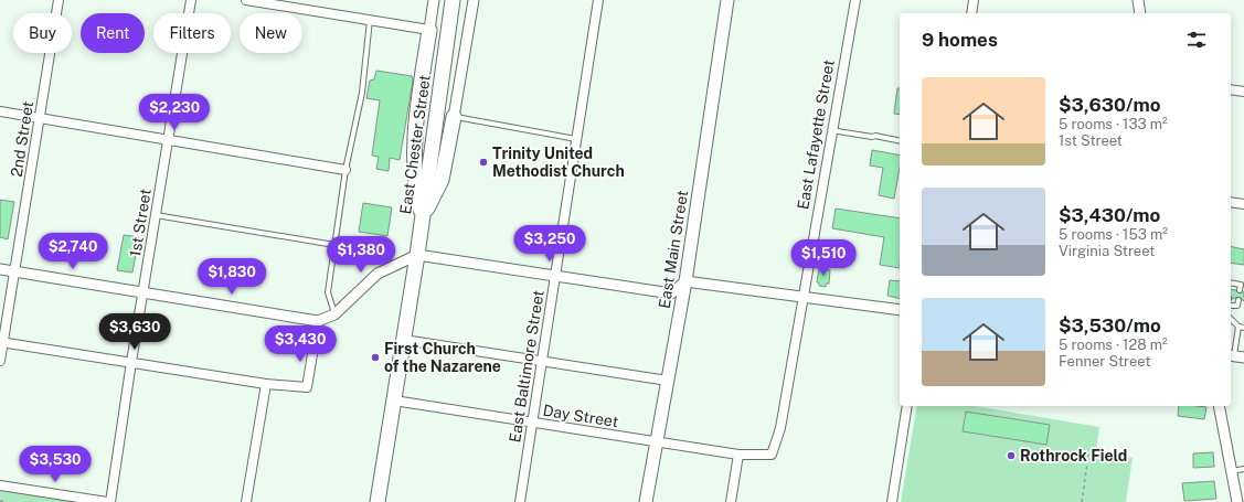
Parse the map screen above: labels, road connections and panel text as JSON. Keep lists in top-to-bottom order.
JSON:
{
  "streets": {
    "highway": ["East Chester Street"],
    "main road": ["East Main Street"],
    "street": [
      "East Lafayette Street",
      "2nd Street",
      "1st Street",
      "East Baltimore Street",
      "Day Street"
    ]
  },
  "crossings": [
    ["East Lafayette Street", "Day Street"],
    ["East Chester Street", "Day Street"],
    ["East Main Street", "Day Street"],
    ["East Baltimore Street", "Day Street"]
  ],
  "places": ["Trinity United Methodist Church", "First Church of the Nazarene", "Rothrock Field"],
  "page": {
    "chip": [
      "Buy",
      "Rent",
      "Filters",
      "New"
    ],
    "heading": "9 homes",
    "list": [
      {
        "name": "$3,630/mo",
        "note": "5 rooms · 133 m² · 1st Street"
      },
      {
        "name": "$3,430/mo",
        "note": "5 rooms · 153 m² · Virginia Street"
      },
      {
        "name": "$3,530/mo",
        "note": "5 rooms · 128 m² · Fenner Street"
      }
    ],
    "price": [
      "$2,230",
      "$3,250",
      "$2,740",
      "$1,380",
      "$1,510",
      "$1,830",
      "$3,630",
      "$3,430",
      "$3,530"
    ]
  }
}
